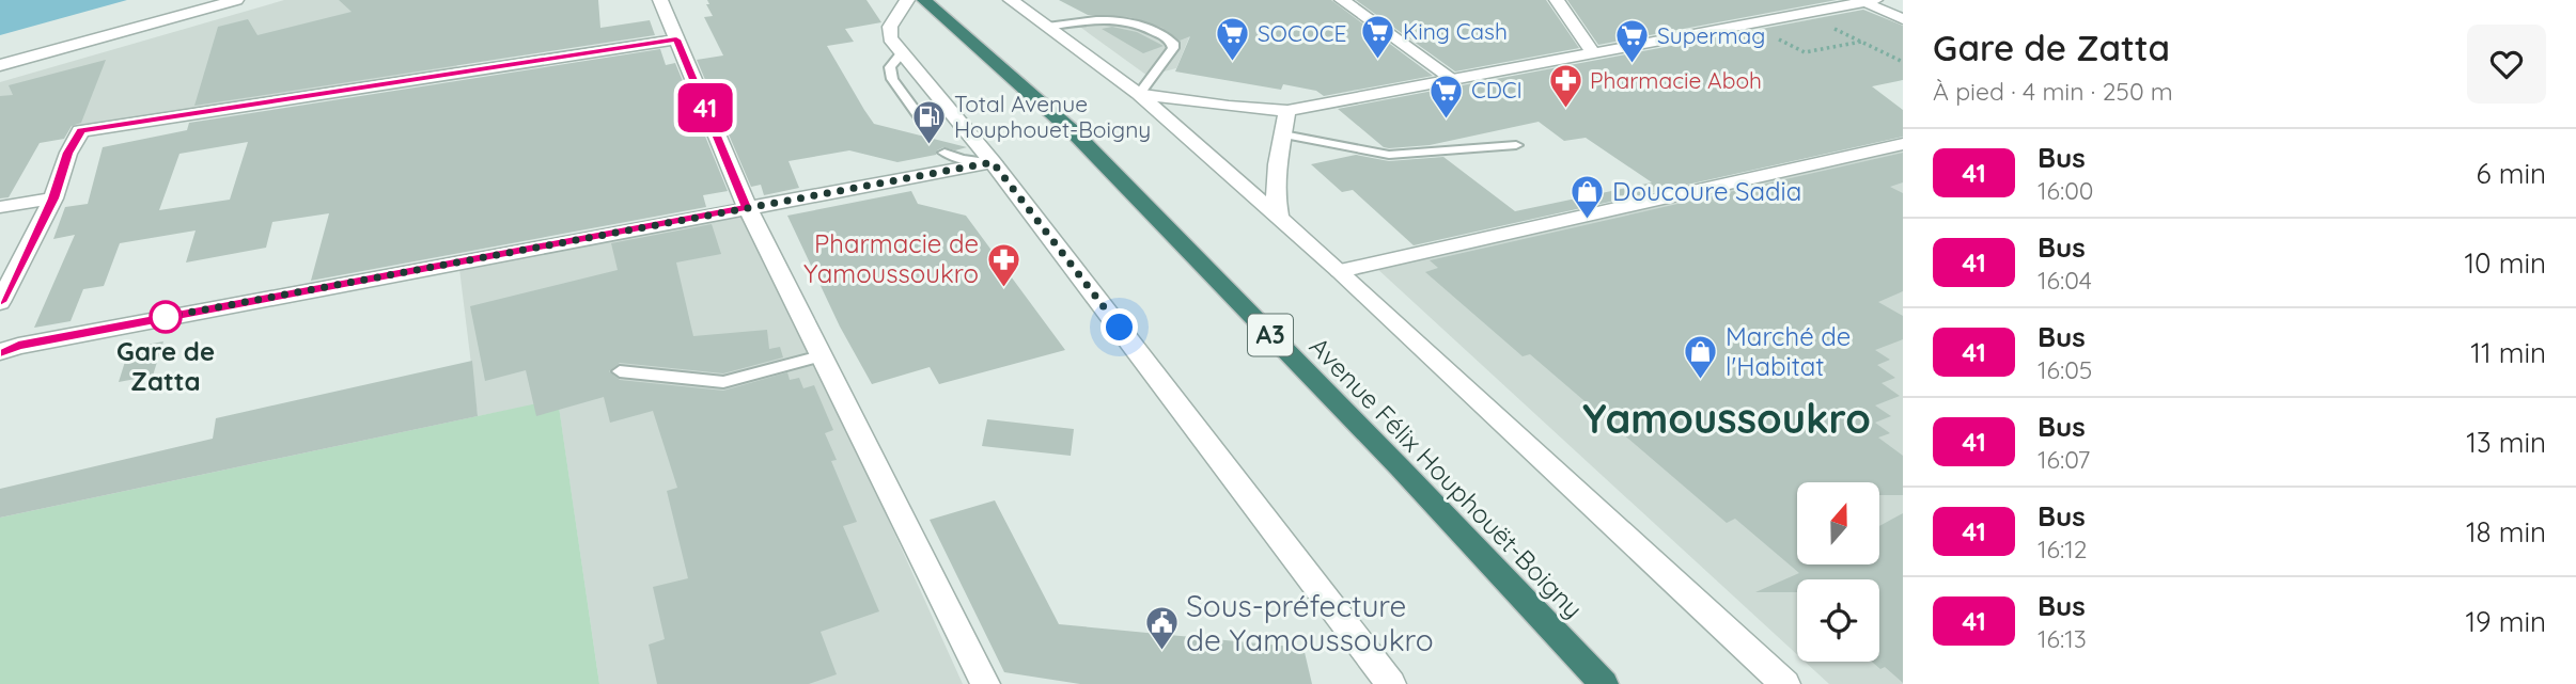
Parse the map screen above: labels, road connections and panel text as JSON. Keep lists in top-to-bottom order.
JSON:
{
  "streets": {
    "highway": ["A3", "Avenue Félix Houphouët-Boigny"]
  },
  "districts": ["Yamoussoukro"],
  "places": {
    "supermarket": [
      "King Cash",
      "SOCOCE",
      "Supermag",
      "CDCI"
    ],
    "pharmacy": ["Pharmacie Aboh", "Pharmacie de Yamoussoukro"],
    "fuel station": ["Total Avenue Houphouet-Boigny"],
    "shop": ["Doucoure Sadia", "Marché de l'Habitat"],
    "other": ["Gare de Zatta"],
    "public building": ["Sous-préfecture de Yamoussoukro"]
  },
  "lines": ["bus line 41"],
  "north": "top",
  "page": {
    "on_map": "41",
    "heading": ["Gare de Zatta", "À pied · 4 min · 250 m"],
    "list": [
      {
        "mark": "41",
        "name": "Bus",
        "note": "16:00",
        "value": "6 min"
      },
      {
        "mark": "41",
        "name": "Bus",
        "note": "16:04",
        "value": "10 min"
      },
      {
        "mark": "41",
        "name": "Bus",
        "note": "16:05",
        "value": "11 min"
      },
      {
        "mark": "41",
        "name": "Bus",
        "note": "16:07",
        "value": "13 min"
      },
      {
        "mark": "41",
        "name": "Bus",
        "note": "16:12",
        "value": "18 min"
      },
      {
        "mark": "41",
        "name": "Bus",
        "note": "16:13",
        "value": "19 min"
      }
    ]
  }
}
